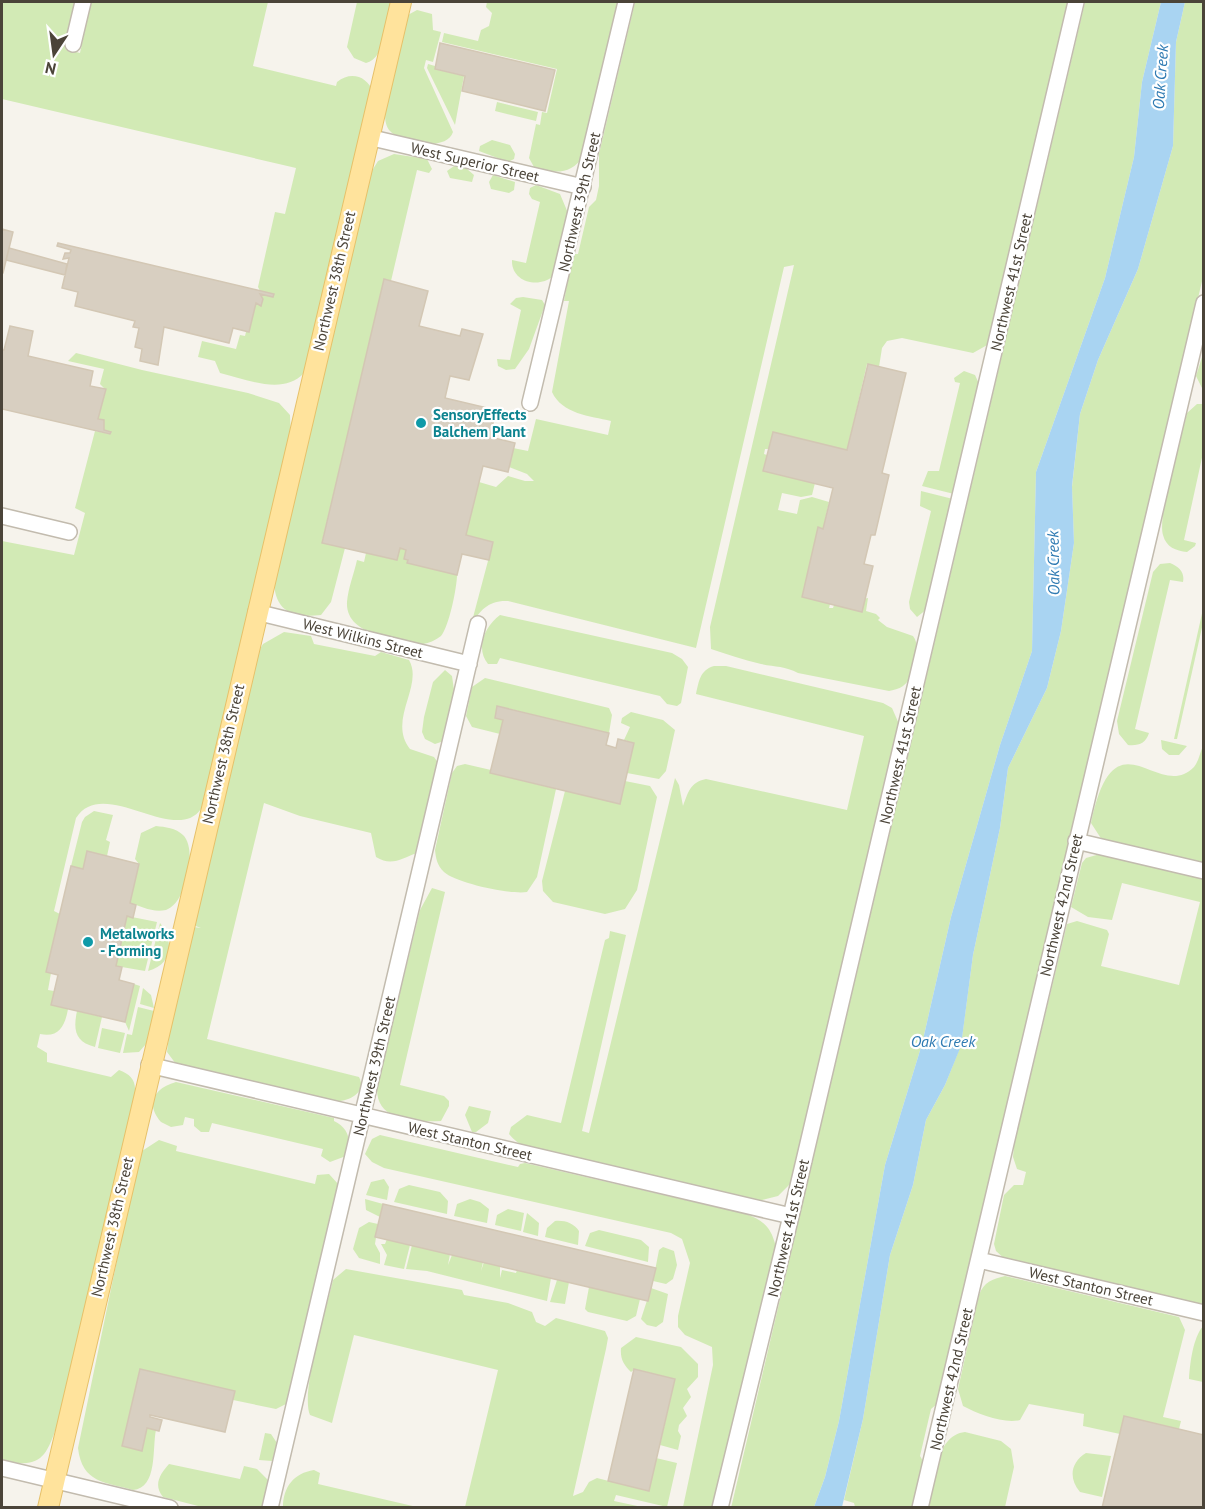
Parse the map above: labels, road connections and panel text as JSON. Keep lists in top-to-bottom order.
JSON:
{
  "streets": {
    "main road": ["Northwest 38th Street"],
    "street": [
      "West Superior Street",
      "Northwest 39th Street",
      "Northwest 41st Street",
      "West Wilkins Street",
      "Northwest 42nd Street",
      "West Stanton Street"
    ]
  },
  "crossings": [
    ["West Superior Street", "Northwest 39th Street"],
    ["West Superior Street", "Northwest 38th Street"],
    ["Northwest 39th Street", "West Wilkins Street"],
    ["Northwest 39th Street", "West Stanton Street"],
    ["Northwest 38th Street", "West Wilkins Street"],
    ["Northwest 38th Street", "West Stanton Street"],
    ["Northwest 41st Street", "West Stanton Street"],
    ["Northwest 42nd Street", "West Stanton Street"]
  ],
  "water": ["Oak Creek"],
  "places": ["SensoryEffects Balchem Plant", "Metalworks - Forming"],
  "north": "bottom"
}
